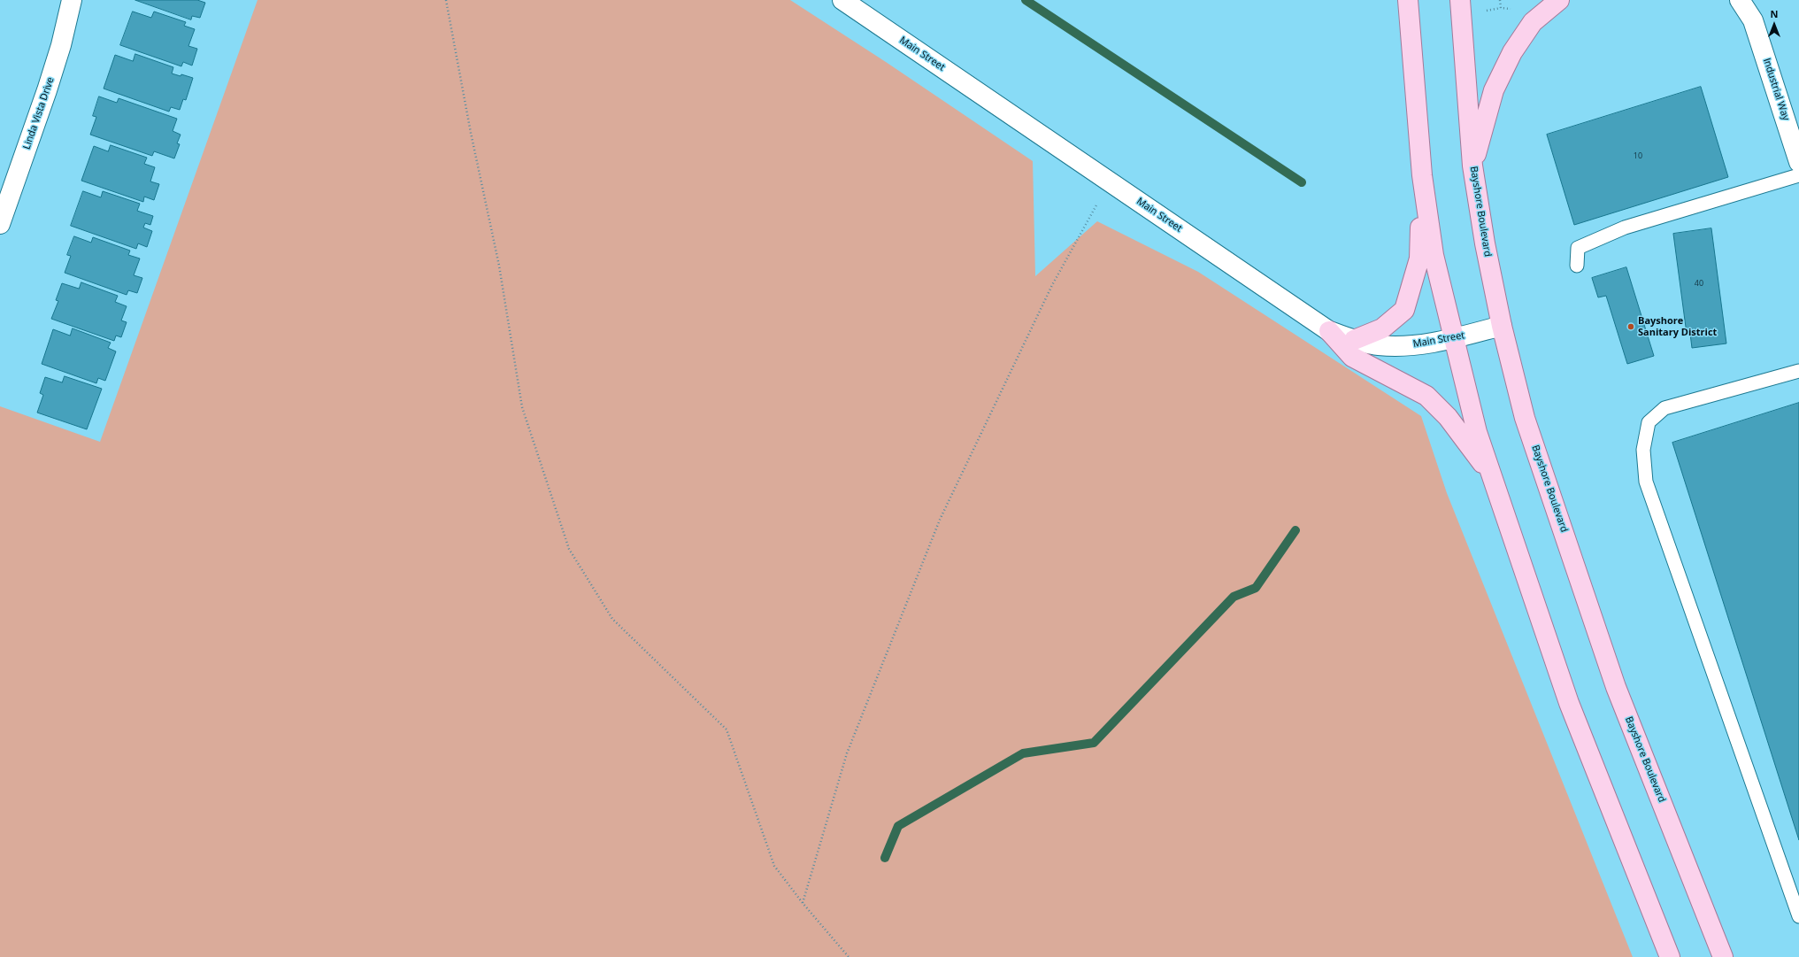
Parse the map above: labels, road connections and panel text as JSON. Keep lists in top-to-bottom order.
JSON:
{
  "streets": {
    "main road": ["Bayshore Boulevard"],
    "street": ["Main Street", "Industrial Way", "Linda Vista Drive"]
  },
  "crossings": [
    ["Main Street", "Bayshore Boulevard"]
  ],
  "places": ["Bayshore Sanitary District"],
  "house_numbers": ["10", "40"],
  "north": "top"
}
